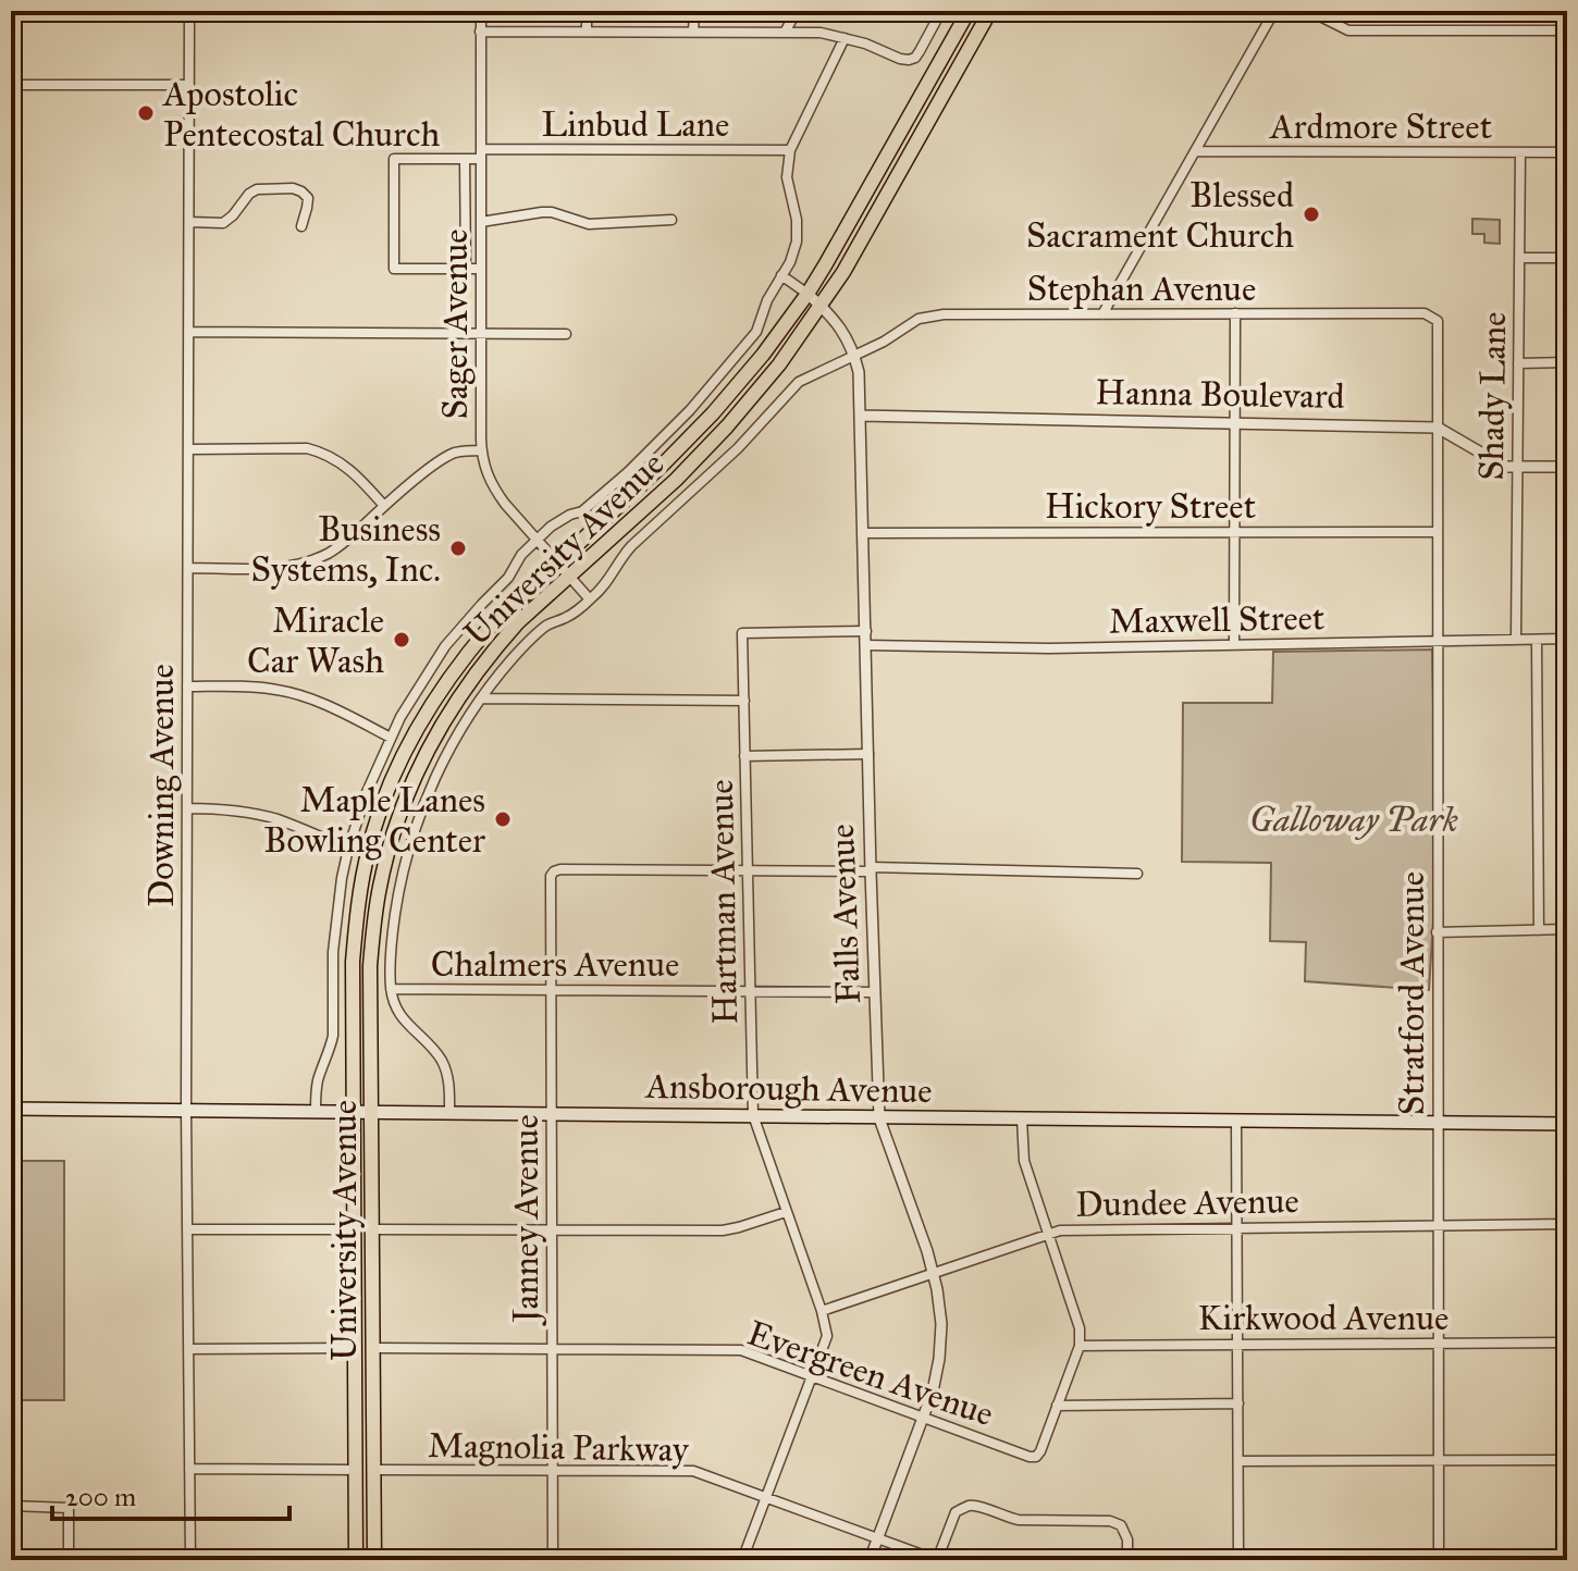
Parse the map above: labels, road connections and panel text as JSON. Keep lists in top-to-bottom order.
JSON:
{
  "streets": {
    "main road": ["University Avenue", "Ansborough Avenue"],
    "street": [
      "Linbud Lane",
      "Ardmore Street",
      "Stephan Avenue",
      "Sager Avenue",
      "Hanna Boulevard",
      "Shady Lane",
      "Hickory Street",
      "Maxwell Street",
      "Downing Avenue",
      "Hartman Avenue",
      "Falls Avenue",
      "Chalmers Avenue",
      "Stratford Avenue",
      "Dundee Avenue",
      "Janney Avenue",
      "Kirkwood Avenue",
      "Evergreen Avenue",
      "Magnolia Parkway"
    ]
  },
  "crossings": [
    ["Linbud Lane", "Sager Avenue"],
    ["Ardmore Street", "Shady Lane"],
    ["Stephan Avenue", "Sager Avenue"],
    ["Stephan Avenue", "Falls Avenue"],
    ["Stephan Avenue", "Chalmers Avenue"],
    ["Stephan Avenue", "Stratford Avenue"],
    ["Sager Avenue", "University Avenue"],
    ["Hanna Boulevard", "Shady Lane"],
    ["Hanna Boulevard", "Falls Avenue"],
    ["Hanna Boulevard", "Stratford Avenue"],
    ["Shady Lane", "Maxwell Street"],
    ["Hickory Street", "Falls Avenue"],
    ["Hickory Street", "Stratford Avenue"],
    ["University Avenue", "Falls Avenue"],
    ["University Avenue", "Ansborough Avenue"],
    ["University Avenue", "Evergreen Avenue"],
    ["University Avenue", "Magnolia Parkway"],
    ["Maxwell Street", "Falls Avenue"],
    ["Maxwell Street", "Stratford Avenue"],
    ["Downing Avenue", "Ansborough Avenue"],
    ["Hartman Avenue", "Falls Avenue"],
    ["Hartman Avenue", "Chalmers Avenue"],
    ["Hartman Avenue", "Ansborough Avenue"],
    ["Hartman Avenue", "Dundee Avenue"],
    ["Hartman Avenue", "Janney Avenue"],
    ["Hartman Avenue", "Evergreen Avenue"],
    ["Hartman Avenue", "Magnolia Parkway"],
    ["Falls Avenue", "Chalmers Avenue"],
    ["Falls Avenue", "Ansborough Avenue"],
    ["Falls Avenue", "Dundee Avenue"],
    ["Falls Avenue", "Evergreen Avenue"],
    ["Falls Avenue", "Magnolia Parkway"],
    ["Chalmers Avenue", "Janney Avenue"],
    ["Stratford Avenue", "Ansborough Avenue"],
    ["Stratford Avenue", "Dundee Avenue"],
    ["Stratford Avenue", "Kirkwood Avenue"],
    ["Ansborough Avenue", "Janney Avenue"],
    ["Janney Avenue", "Evergreen Avenue"],
    ["Janney Avenue", "Magnolia Parkway"]
  ],
  "parks": ["Galloway Park"],
  "places": [
    "Apostolic Pentecostal Church",
    "Blessed Sacrament Church",
    "Business Systems, Inc.",
    "Miracle Car Wash",
    "Maple Lanes Bowling Center"
  ],
  "scale_bar": "200 m"
}
